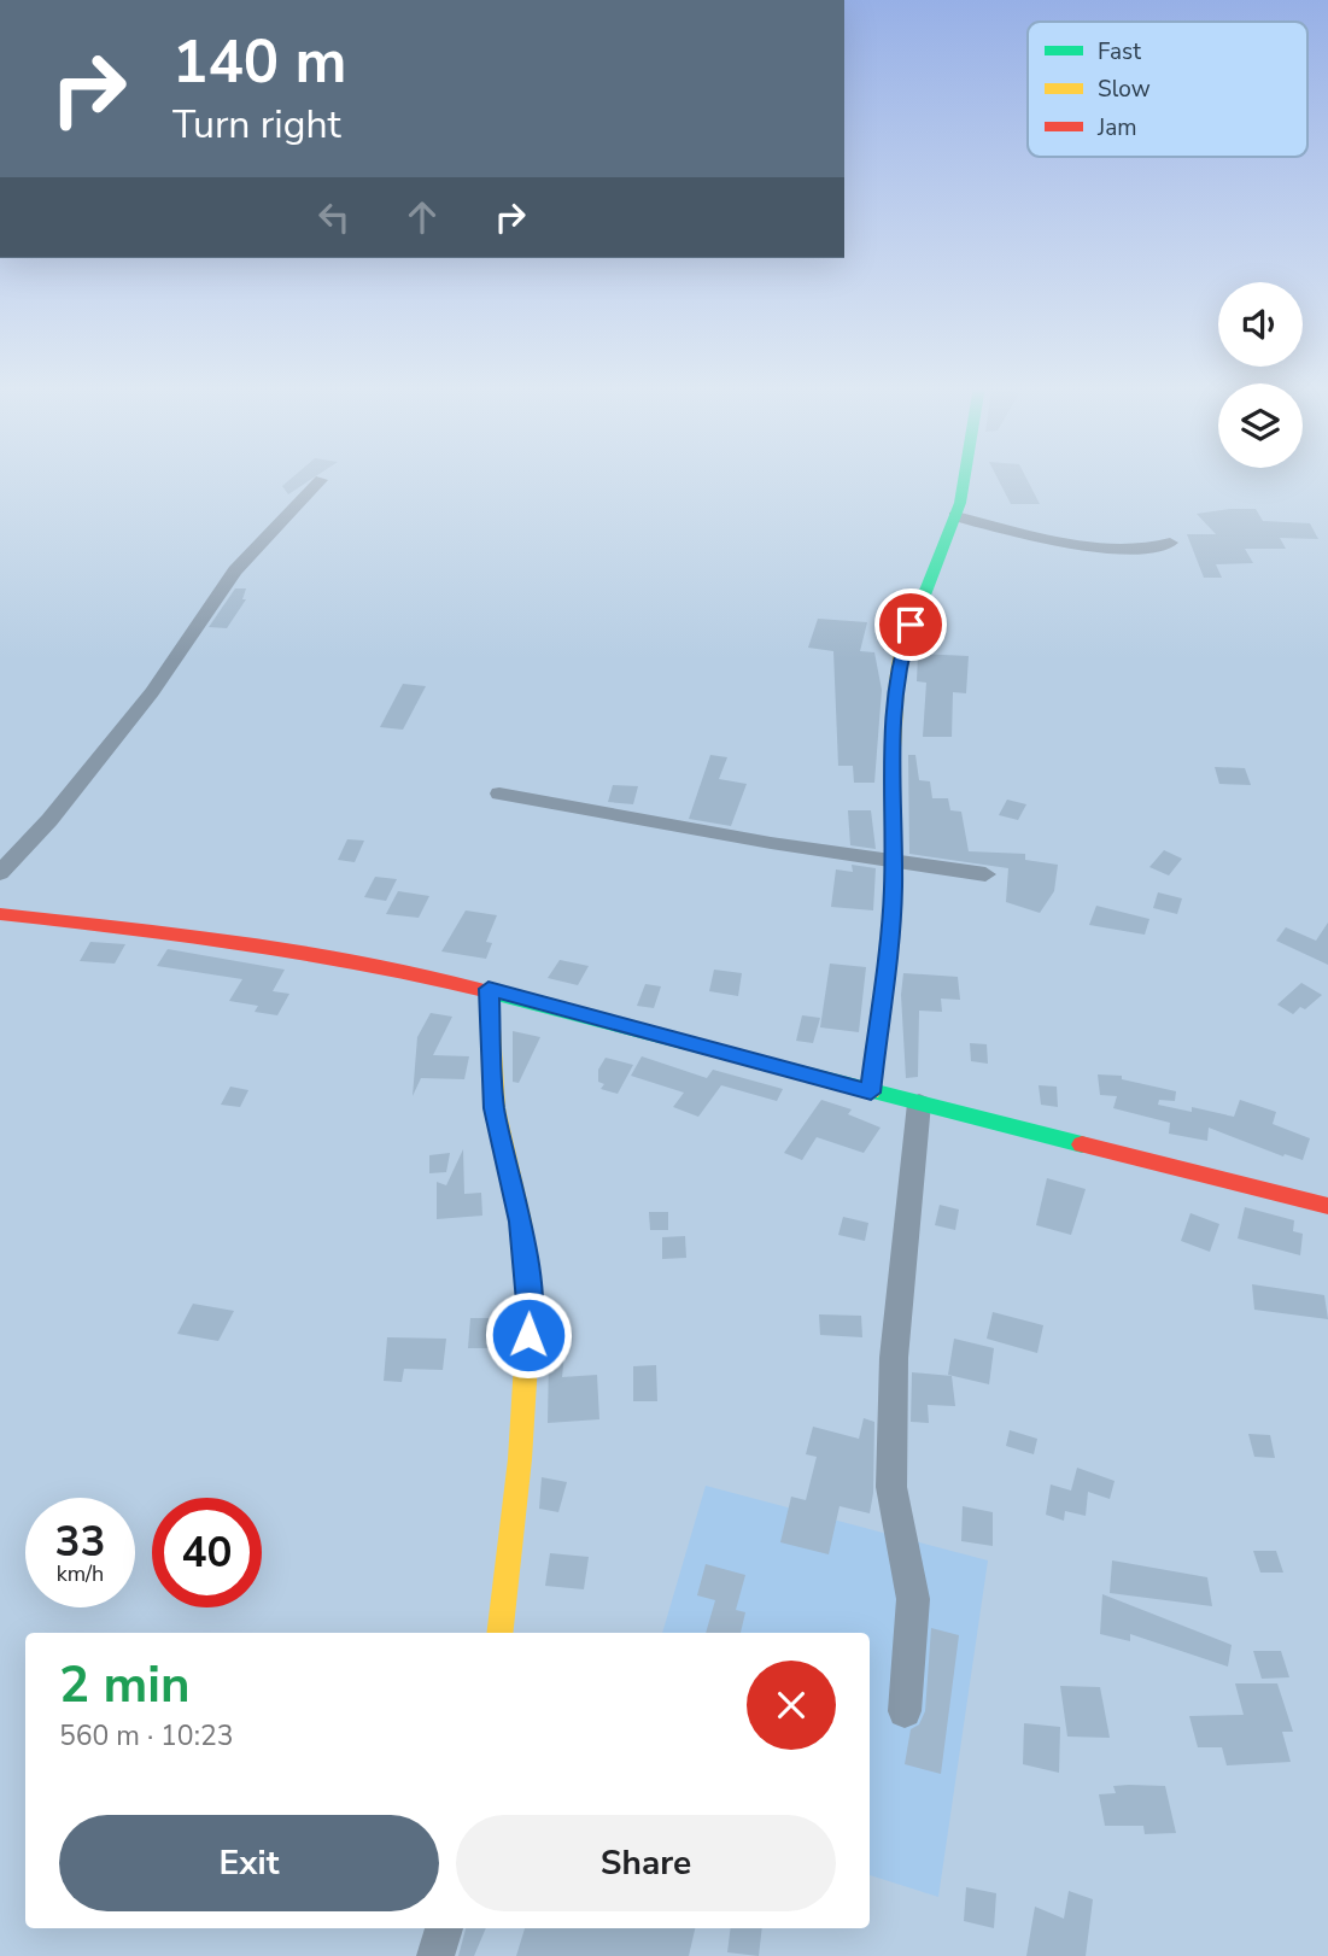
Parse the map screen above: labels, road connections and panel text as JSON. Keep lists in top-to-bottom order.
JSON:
{
  "legend": ["Fast", "Slow", "Jam"],
  "page": {
    "turn": ["140 m", "Turn right"],
    "speed": "33 km/h",
    "limit": "40",
    "heading": ["2 min", "560 m · 10:23"],
    "buttons": ["Exit", "Share"]
  }
}
